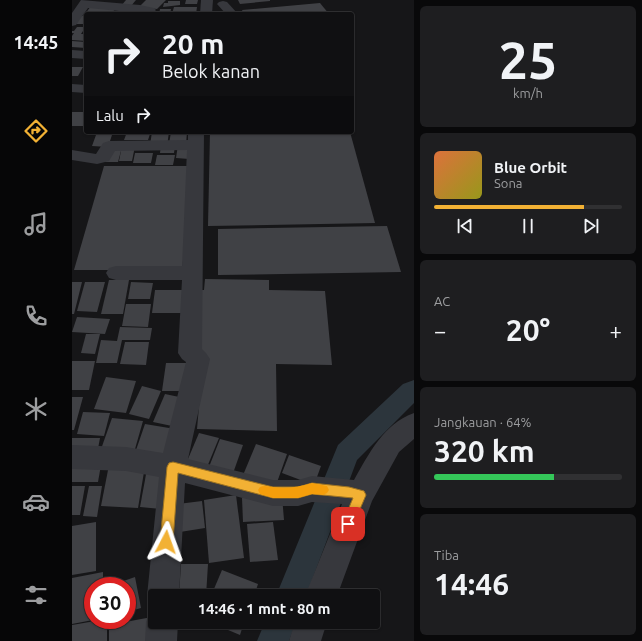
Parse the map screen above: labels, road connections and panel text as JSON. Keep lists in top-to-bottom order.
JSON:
{
  "page": {
    "tabs": "14:45",
    "tile": [
      ["25", "km/h"],
      "AC",
      ["Jangkauan · 64%", "320 km"],
      ["Tiba", "14:46"]
    ],
    "turn": ["20 m", "Belok kanan"],
    "then": "Lalu",
    "song": ["Blue Orbit", "Sona"],
    "heat": ["−", "20°", "+"],
    "limit": "30",
    "trip": "14:46 · 1 mnt · 80 m"
  }
}
